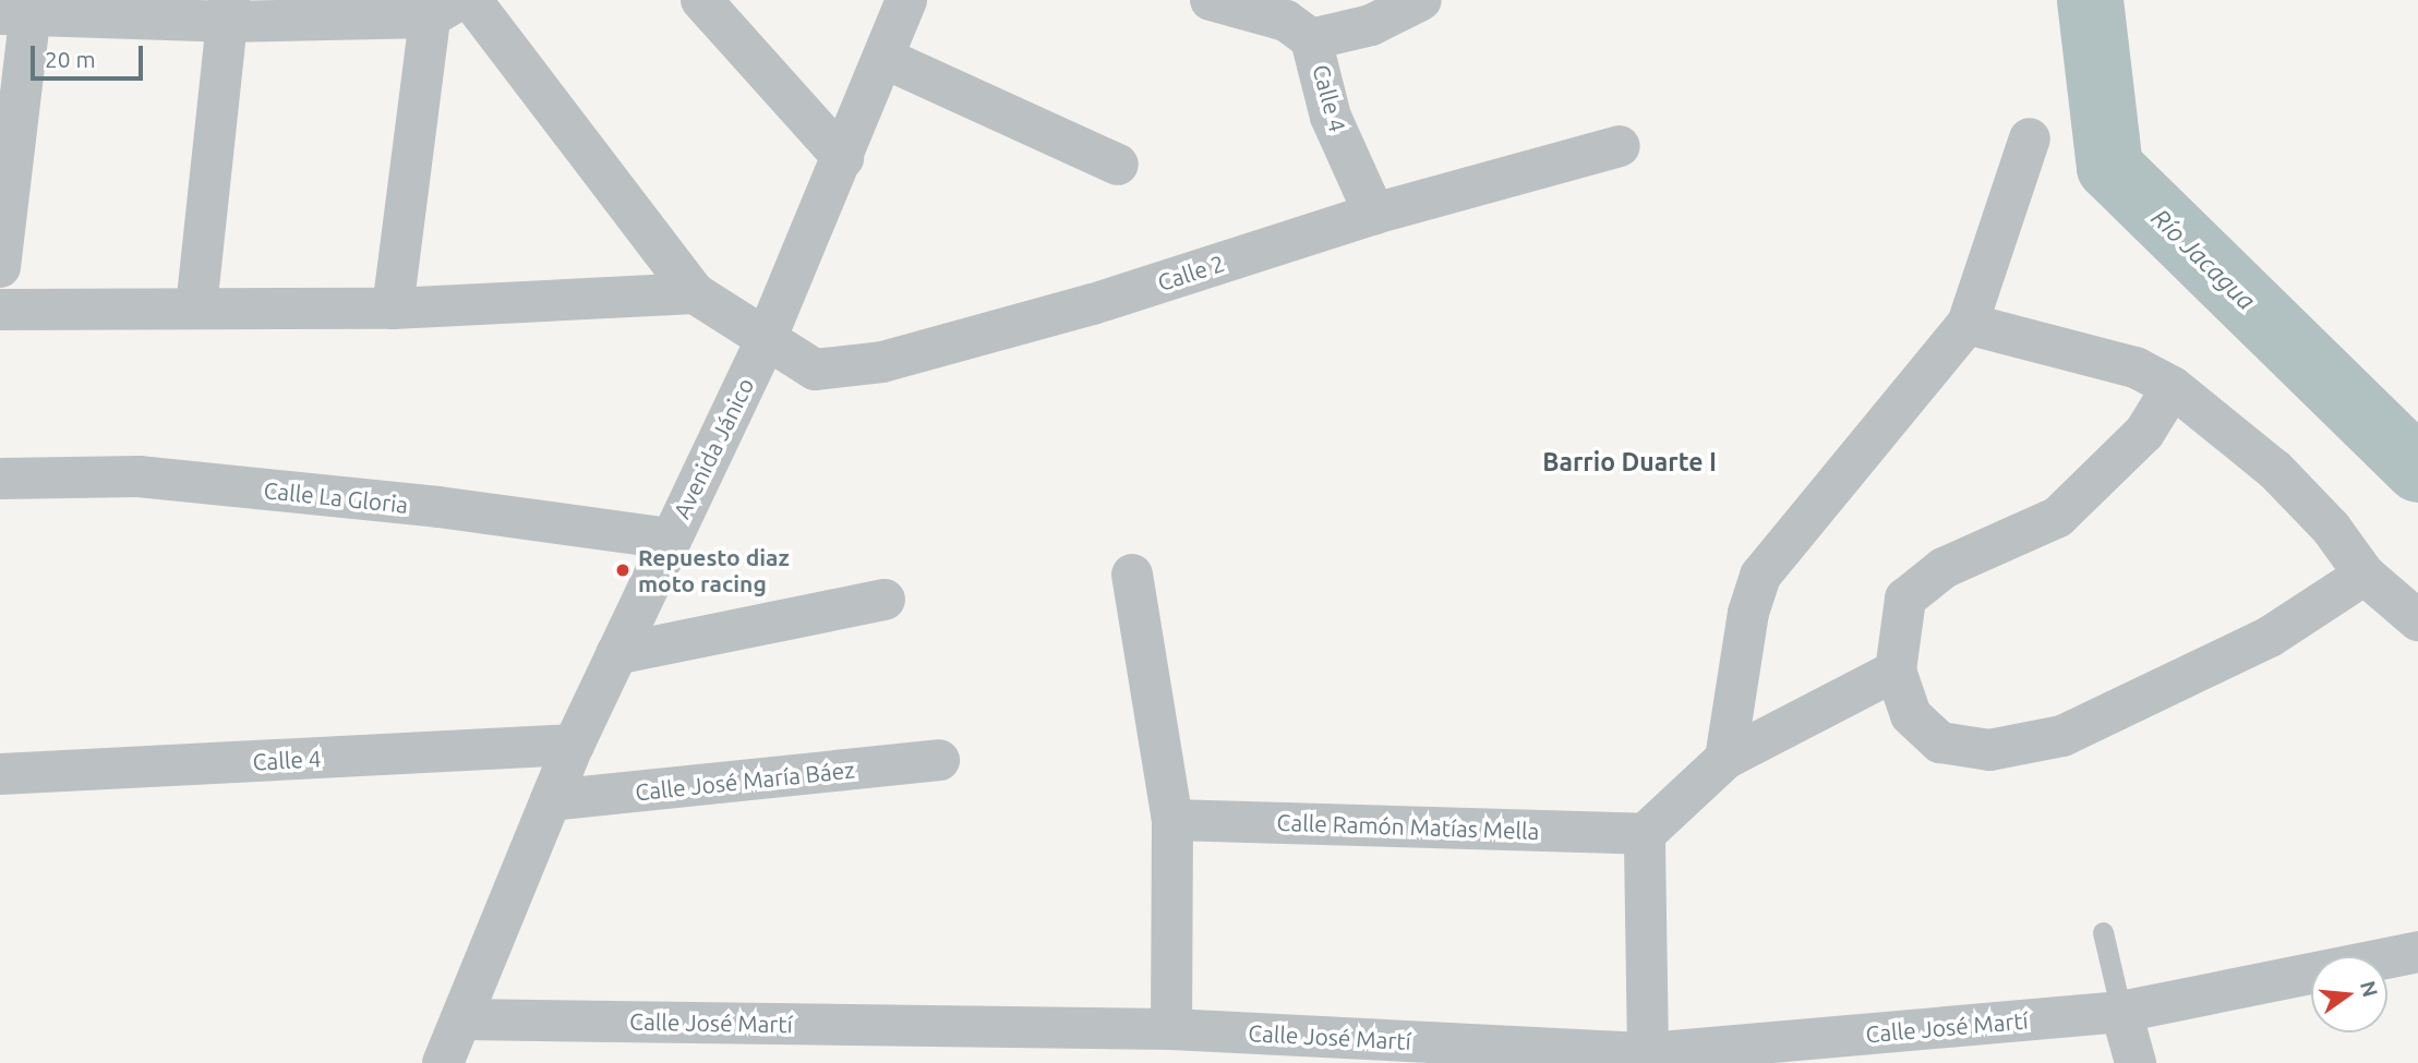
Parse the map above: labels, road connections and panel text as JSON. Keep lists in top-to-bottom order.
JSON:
{
  "streets": {
    "street": [
      "Calle 4",
      "Calle 2",
      "Avenida Jánico",
      "Calle La Gloria",
      "Calle José María Báez",
      "Calle Ramón Matías Mella",
      "Calle José Martí"
    ]
  },
  "crossings": [
    ["Calle 4", "Calle 2"],
    ["Calle 4", "Avenida Jánico"],
    ["Calle 2", "Avenida Jánico"],
    ["Avenida Jánico", "Calle La Gloria"],
    ["Avenida Jánico", "Calle José María Báez"],
    ["Avenida Jánico", "Calle José Martí"]
  ],
  "districts": ["Barrio Duarte I"],
  "water": ["Río Jacagua"],
  "places": ["Repuesto diaz moto racing"],
  "scale_bar": "20 m",
  "north": "right"
}
